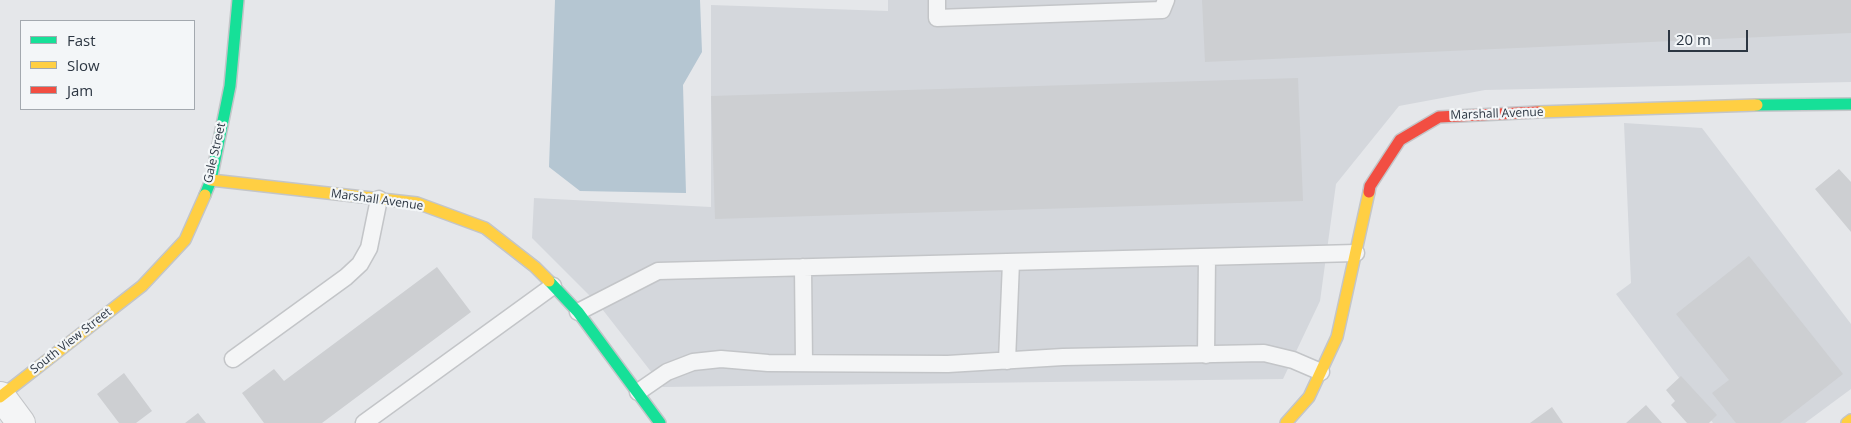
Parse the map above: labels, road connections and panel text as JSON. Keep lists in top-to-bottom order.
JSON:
{
  "streets": {
    "street": ["Marshall Avenue", "Gale Street", "South View Street"]
  },
  "crossings": [
    ["Marshall Avenue", "Gale Street"],
    ["Gale Street", "South View Street"]
  ],
  "legend": ["Fast", "Slow", "Jam"],
  "scale_bar": "20 m"
}
